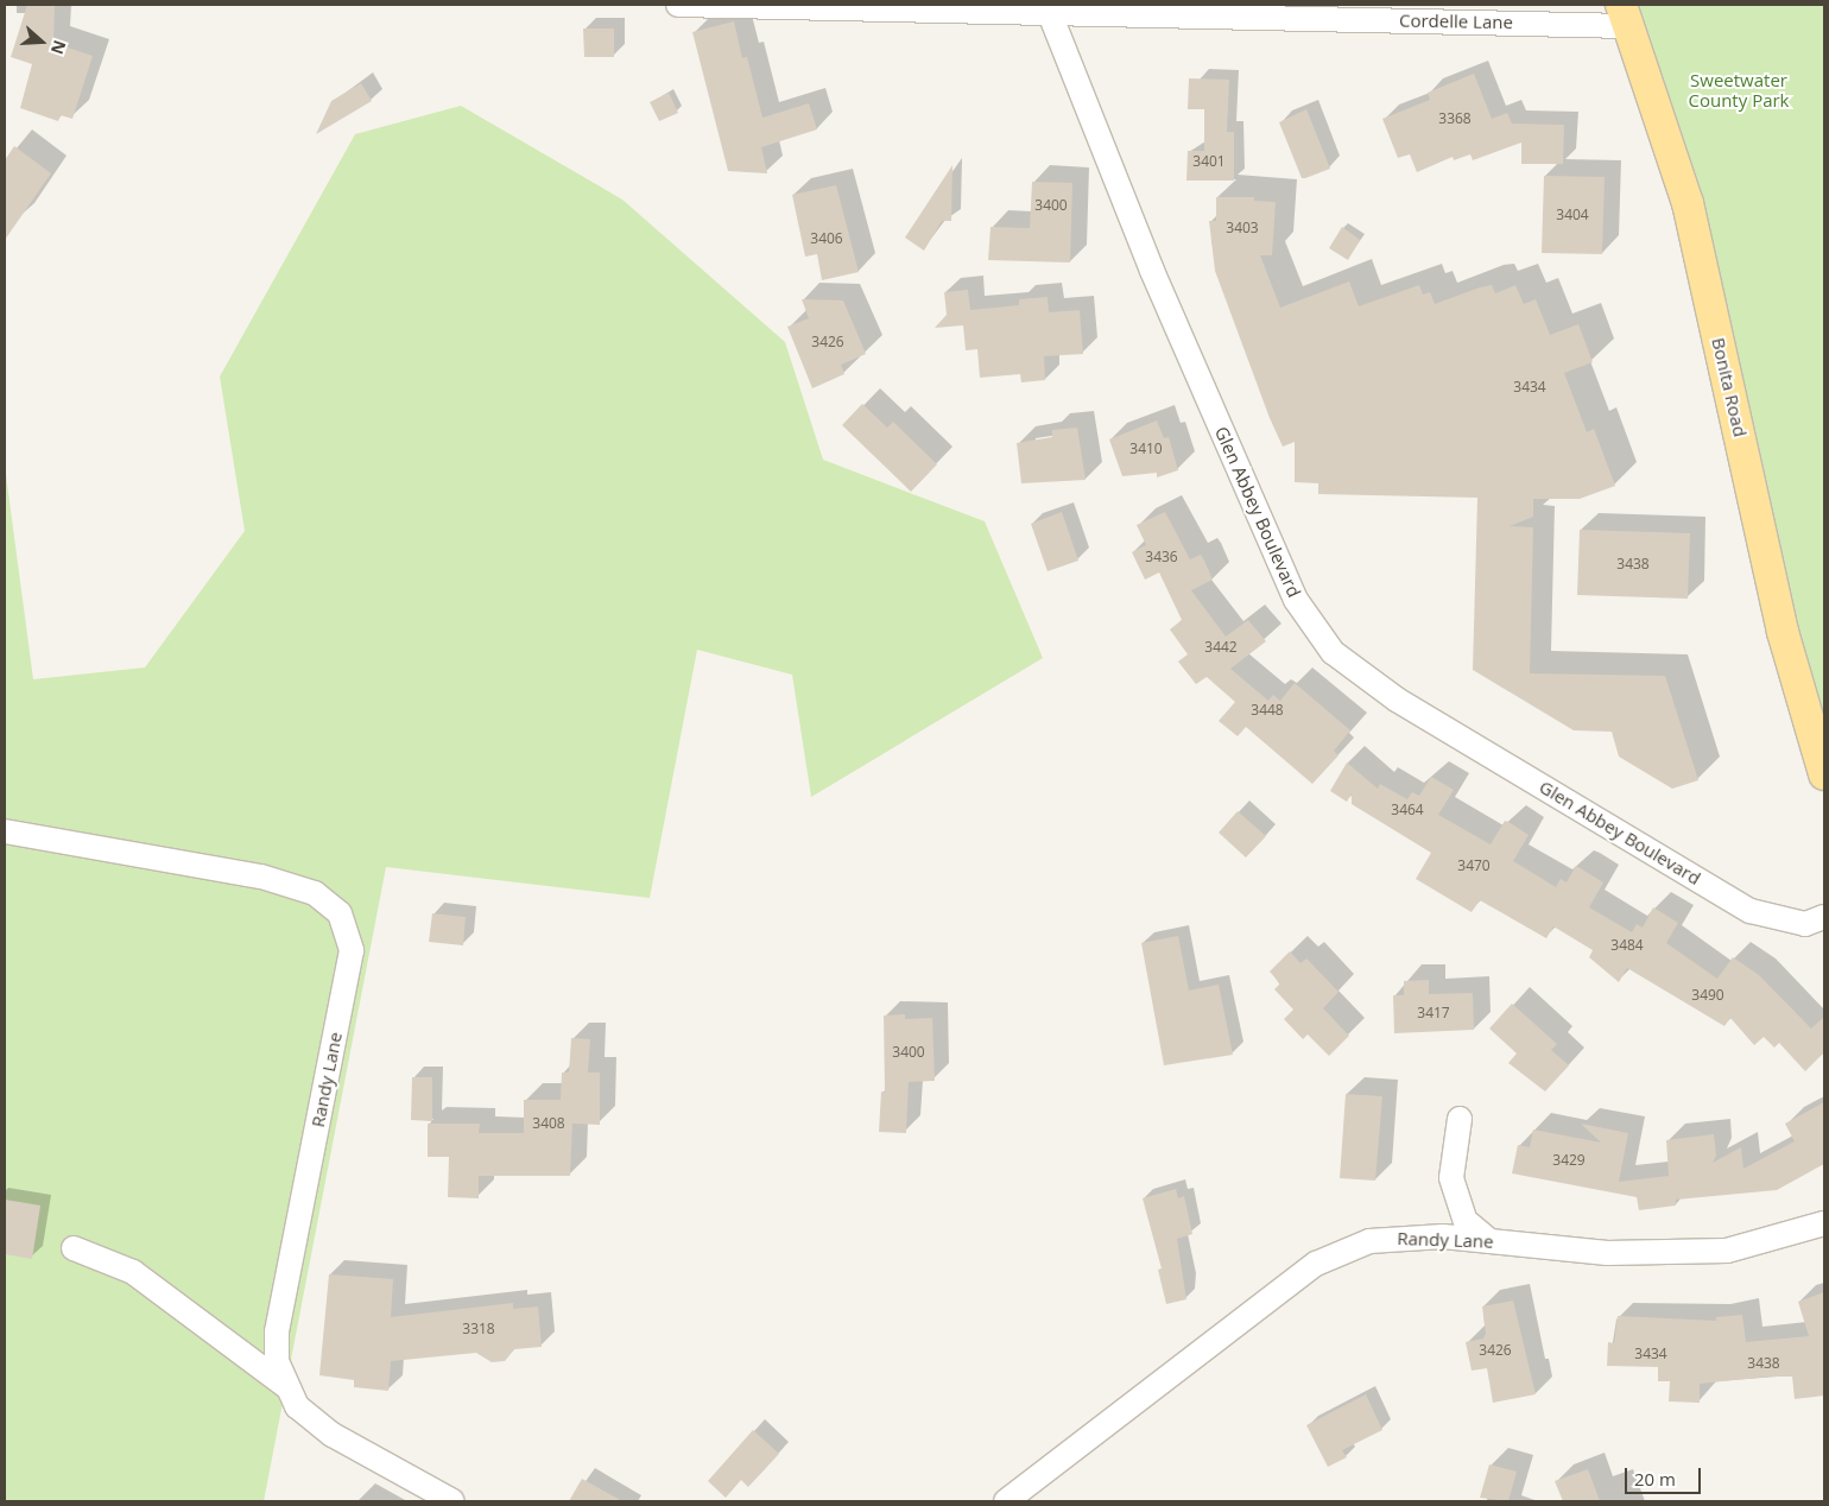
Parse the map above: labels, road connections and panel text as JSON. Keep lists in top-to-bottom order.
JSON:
{
  "streets": {
    "main road": ["Bonita Road"],
    "street": ["Cordelle Lane", "Glen Abbey Boulevard", "Randy Lane"]
  },
  "crossings": [
    ["Cordelle Lane", "Bonita Road"],
    ["Cordelle Lane", "Glen Abbey Boulevard"]
  ],
  "parks": ["Sweetwater County Park"],
  "house_numbers": [
    "3368",
    "3401",
    "3400",
    "3404",
    "3403",
    "3406",
    "3426",
    "3434",
    "3410",
    "3436",
    "3438",
    "3442",
    "3448",
    "3464",
    "3470",
    "3484",
    "3490",
    "3417",
    "3400",
    "3408",
    "3429",
    "3318",
    "3426",
    "3434",
    "3438"
  ],
  "scale_bar": "20 m",
  "north": "right"
}
